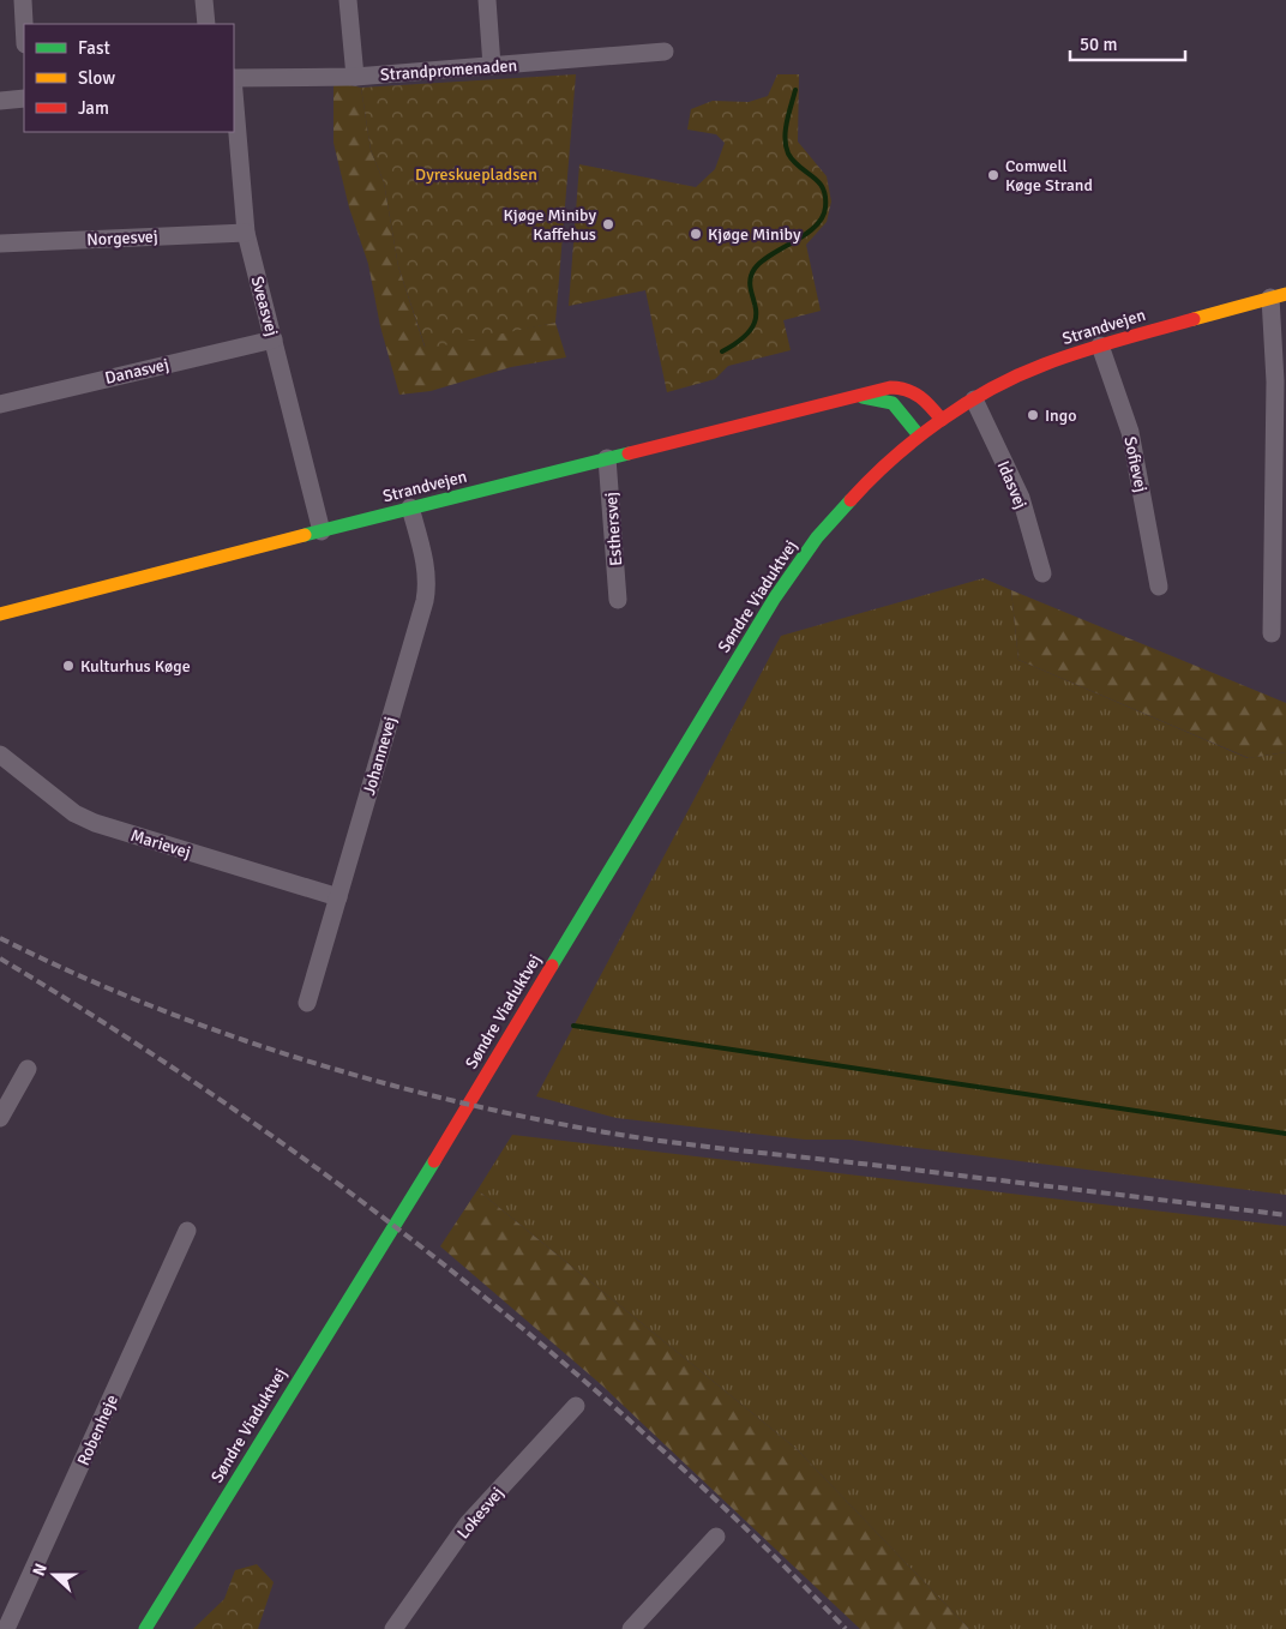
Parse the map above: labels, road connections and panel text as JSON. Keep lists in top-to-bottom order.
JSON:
{
  "streets": {
    "main road": ["Strandvejen", "Søndre Viaduktvej"],
    "street": [
      "Strandpromenaden",
      "Norgesvej",
      "Sveasvej",
      "Danasvej",
      "Sofievej",
      "Idasvej",
      "Esthersvej",
      "Johannevej",
      "Marievej",
      "Robenheje",
      "Lokesvej"
    ]
  },
  "crossings": [
    ["Norgesvej", "Sveasvej"],
    ["Sveasvej", "Strandvejen"],
    ["Sveasvej", "Danasvej"],
    ["Strandvejen", "Sofievej"],
    ["Strandvejen", "Idasvej"],
    ["Strandvejen", "Esthersvej"],
    ["Strandvejen", "Søndre Viaduktvej"],
    ["Strandvejen", "Johannevej"],
    ["Johannevej", "Marievej"]
  ],
  "parks": ["Dyreskuepladsen"],
  "places": [
    "Comwell Køge Strand",
    "Kjøge Miniby Kaffehus",
    "Kjøge Miniby",
    "Ingo",
    "Kulturhus Køge"
  ],
  "legend": ["Fast", "Slow", "Jam"],
  "scale_bar": "50 m",
  "north": "left"
}
